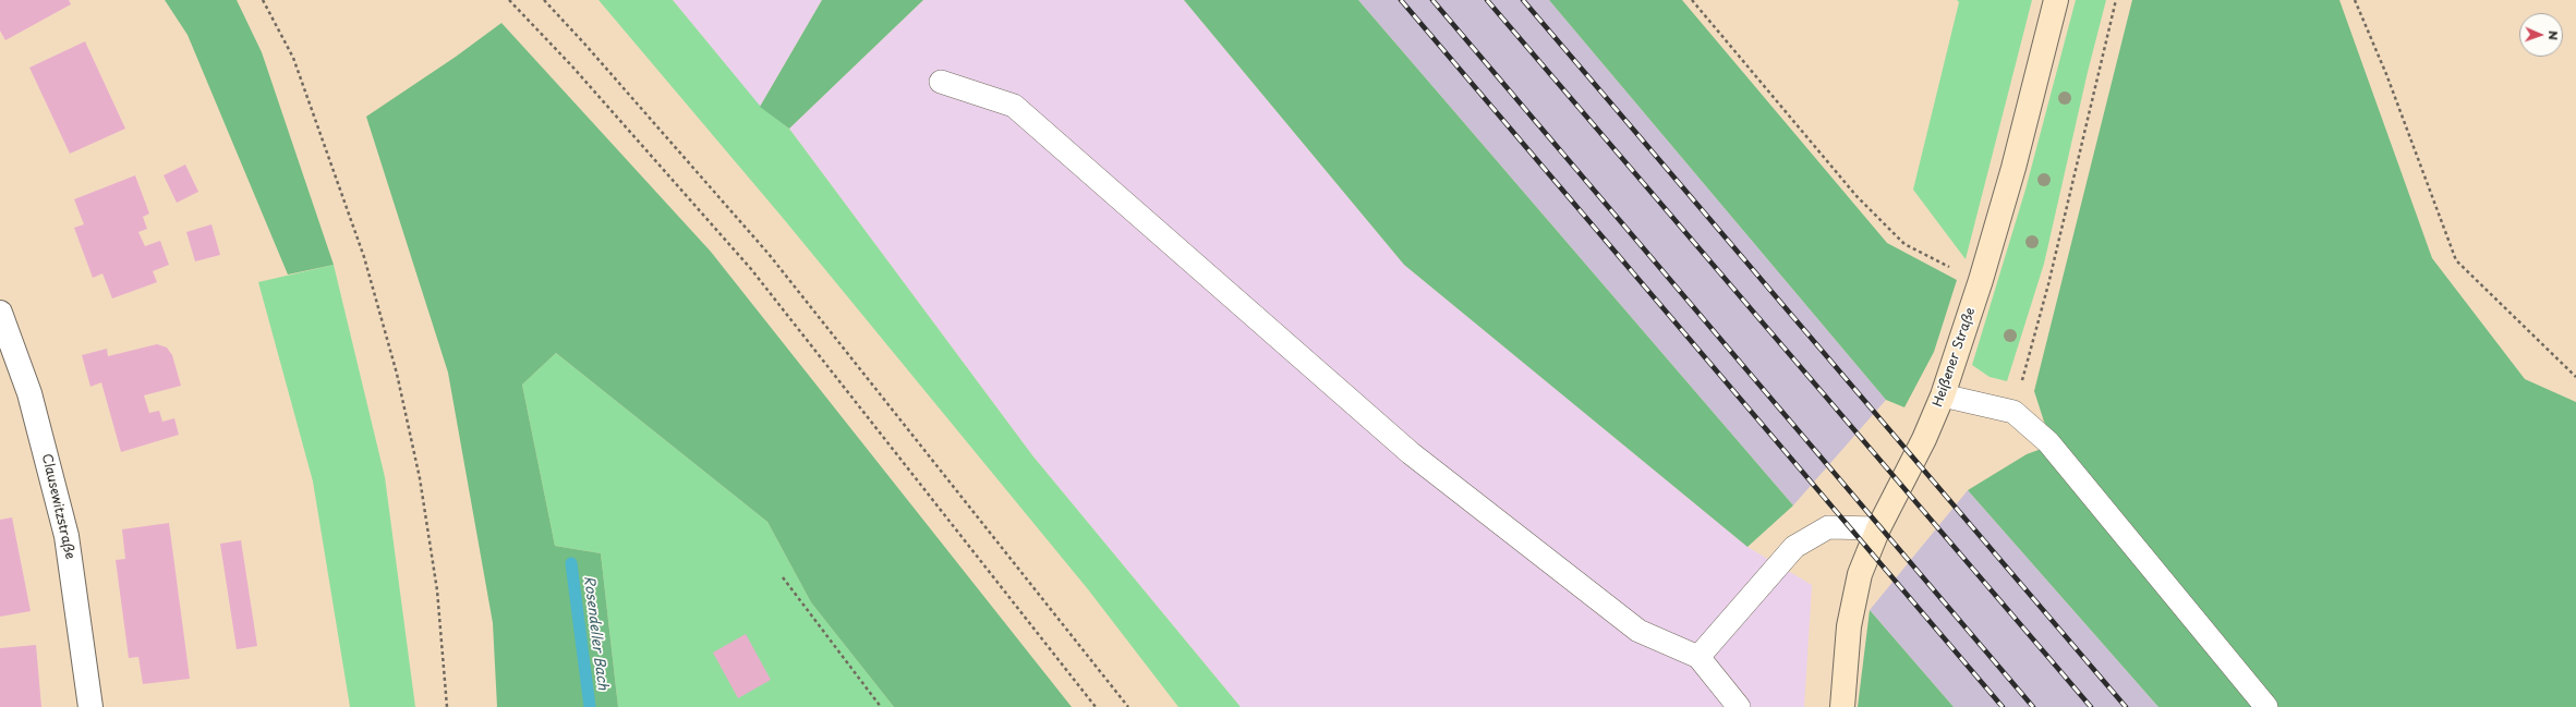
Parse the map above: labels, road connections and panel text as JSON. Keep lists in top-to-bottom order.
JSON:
{
  "streets": {
    "street": ["Heißener Straße", "Clausewitzstraße"]
  },
  "water": ["Rosendeller Bach"],
  "north": "right"
}
